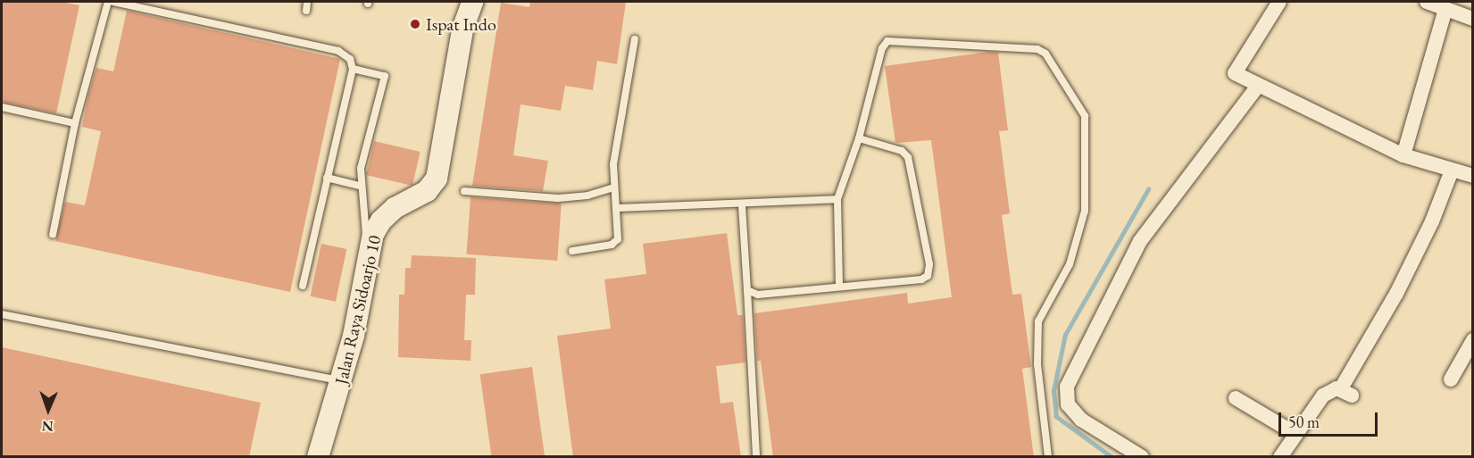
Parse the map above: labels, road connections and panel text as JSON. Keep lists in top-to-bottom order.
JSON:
{
  "streets": {
    "street": ["Jalan Raya Sidoarjo 10"]
  },
  "places": ["Ispat Indo"],
  "scale_bar": "50 m",
  "north": "bottom"
}
